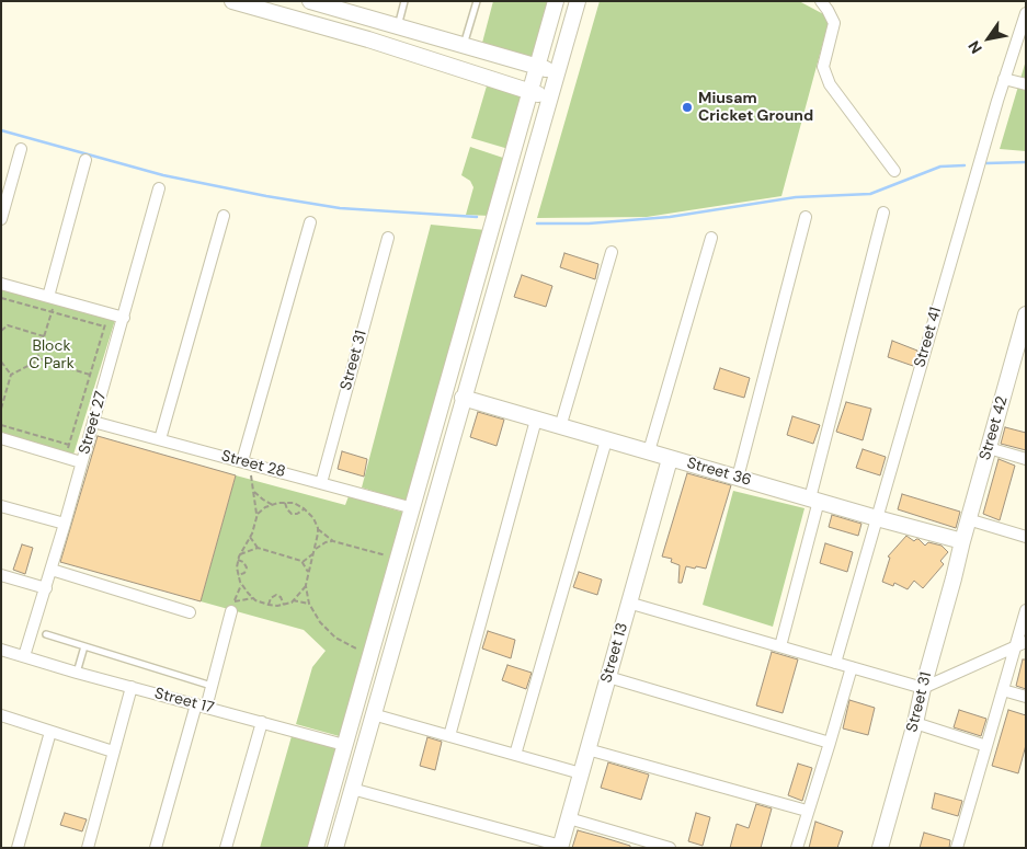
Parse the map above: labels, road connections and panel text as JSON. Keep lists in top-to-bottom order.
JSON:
{
  "streets": {
    "street": [
      "Street 41",
      "Street 31",
      "Street 27",
      "Street 42",
      "Street 28",
      "Street 36",
      "Street 13",
      "Street 17"
    ]
  },
  "crossings": [
    ["Street 41", "Street 36"],
    ["Street 31", "Street 42"],
    ["Street 31", "Street 28"],
    ["Street 31", "Street 36"],
    ["Street 27", "Street 28"],
    ["Street 27", "Street 17"],
    ["Street 42", "Street 36"],
    ["Street 36", "Street 13"]
  ],
  "parks": ["Block C Park"],
  "places": ["Miusam Cricket Ground"],
  "north": "bottom left"
}
